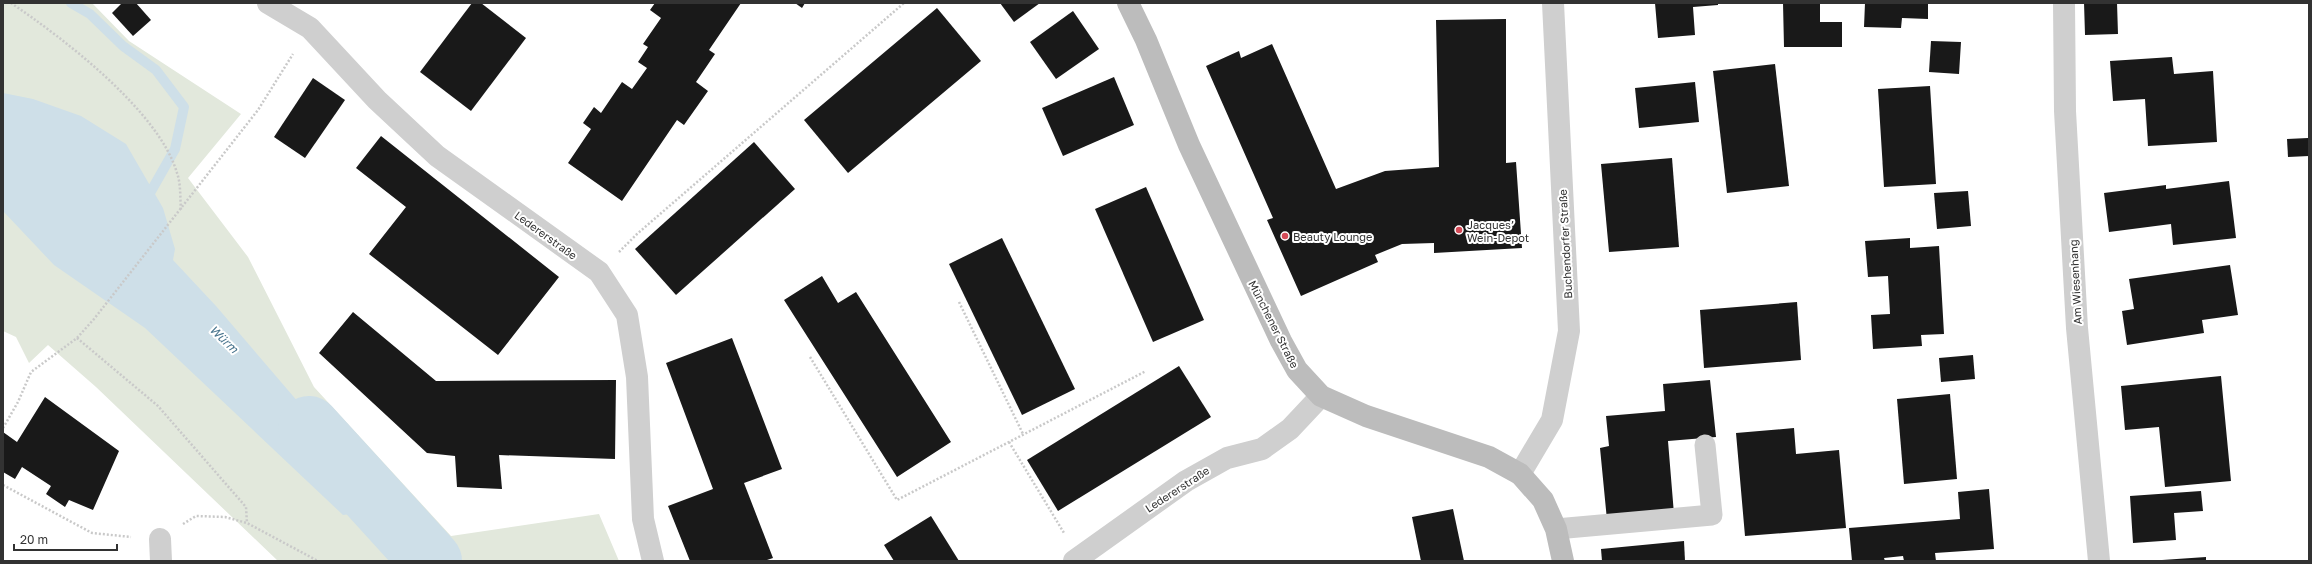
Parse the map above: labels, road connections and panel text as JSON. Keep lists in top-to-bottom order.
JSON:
{
  "streets": {
    "main road": ["Münchener Straße"],
    "street": ["Ledererstraße", "Buchendorfer Straße", "Am Wiesenhang"]
  },
  "crossings": [
    ["Ledererstraße", "Münchener Straße"],
    ["Buchendorfer Straße", "Münchener Straße"]
  ],
  "water": ["Würm"],
  "places": ["Jacques’ Wein-Depot", "Beauty Lounge"],
  "scale_bar": "20 m"
}
